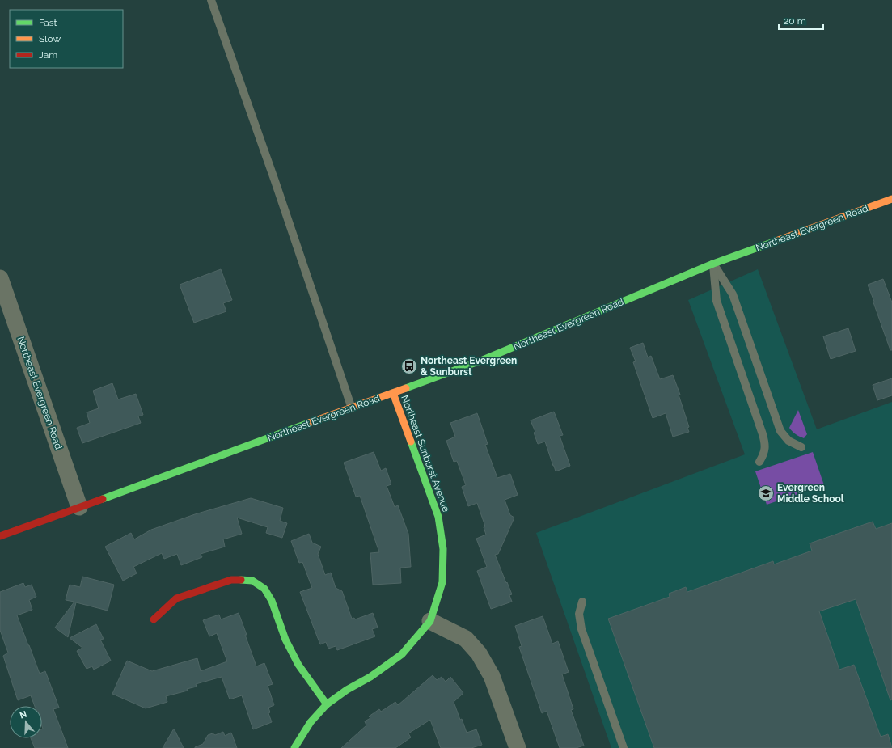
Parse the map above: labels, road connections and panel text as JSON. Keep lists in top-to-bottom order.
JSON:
{
  "streets": {
    "main road": ["Northeast Evergreen Road", "Northeast Sunburst Avenue"]
  },
  "crossings": [
    ["Northeast Evergreen Road", "Northeast Sunburst Avenue"]
  ],
  "places": {
    "bus stop": ["Northeast Evergreen & Sunburst"],
    "school or university": ["Evergreen Middle School"]
  },
  "legend": ["Fast", "Slow", "Jam"],
  "scale_bar": "20 m",
  "north": "top"
}
